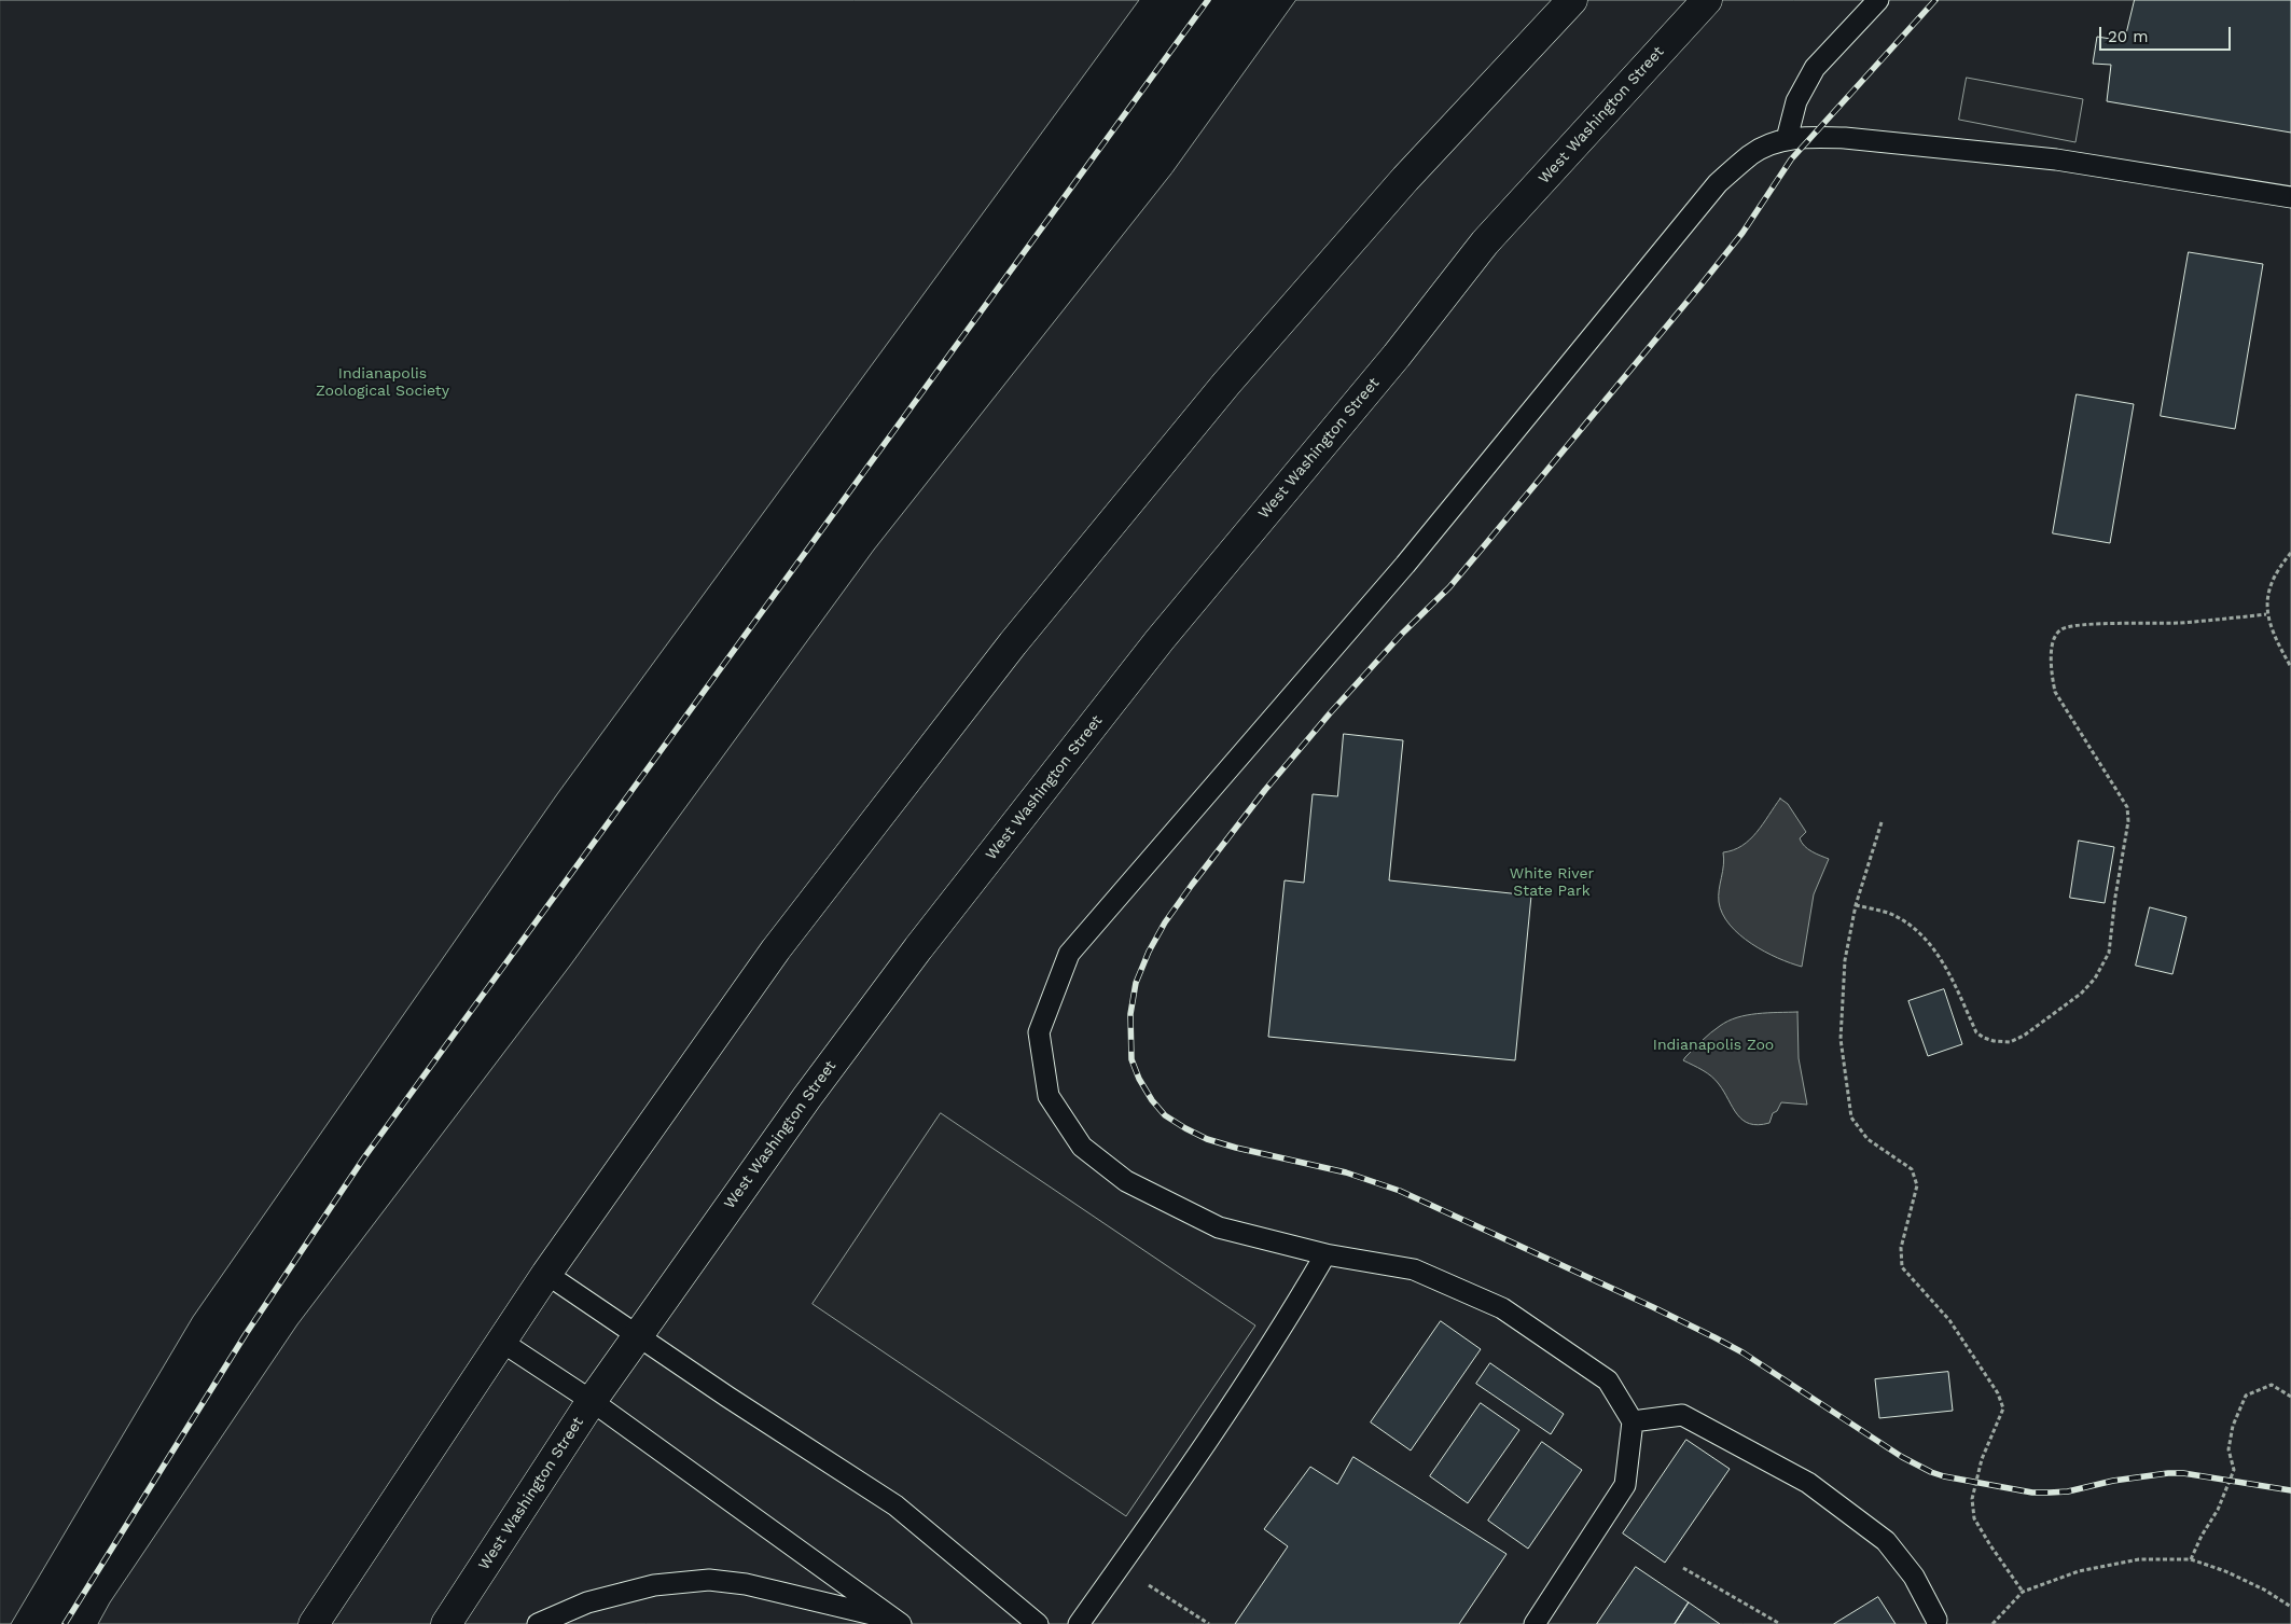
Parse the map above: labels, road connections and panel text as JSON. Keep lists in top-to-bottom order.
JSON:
{
  "streets": {
    "main road": ["West Washington Street"]
  },
  "parks": ["Indianapolis Zoological Society", "White River State Park", "Indianapolis Zoo"],
  "scale_bar": "20 m"
}
